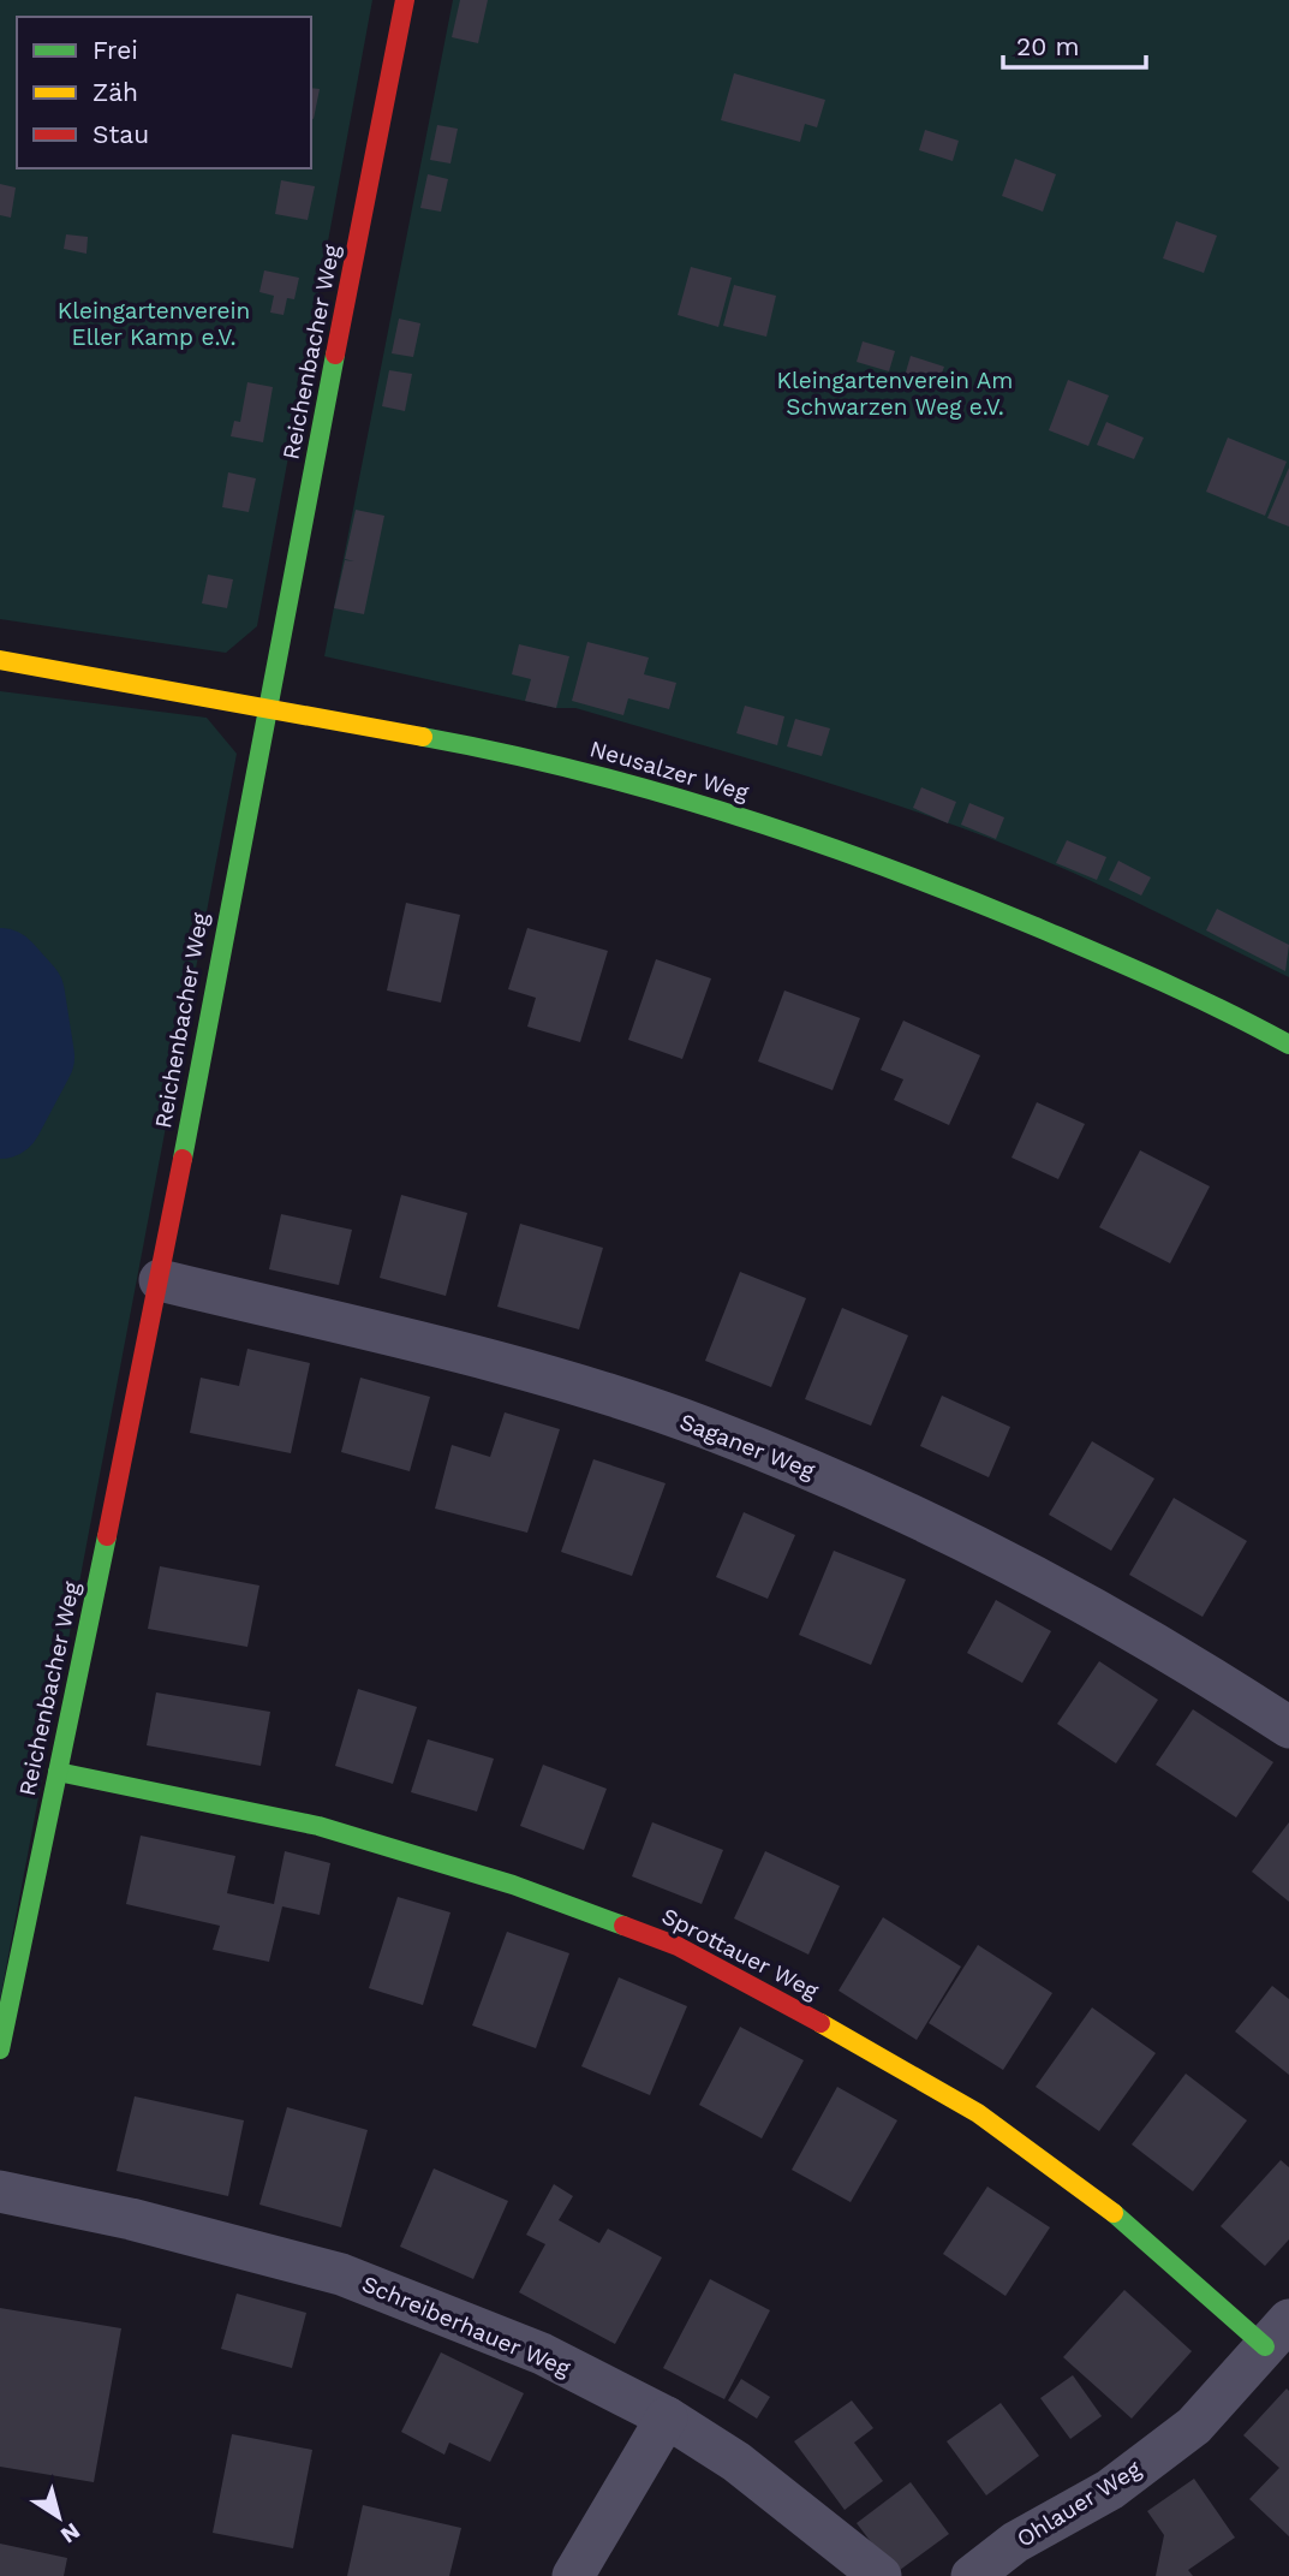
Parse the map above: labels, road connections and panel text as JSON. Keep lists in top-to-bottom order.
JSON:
{
  "streets": {
    "street": [
      "Reichenbacher Weg",
      "Neusalzer Weg",
      "Saganer Weg",
      "Sprottauer Weg",
      "Schreiberhauer Weg",
      "Ohlauer Weg"
    ]
  },
  "crossings": [
    ["Reichenbacher Weg", "Neusalzer Weg"],
    ["Reichenbacher Weg", "Saganer Weg"],
    ["Reichenbacher Weg", "Sprottauer Weg"],
    ["Sprottauer Weg", "Ohlauer Weg"]
  ],
  "parks": ["Kleingartenverein Eller Kamp e.V.", "Kleingartenverein Am Schwarzen Weg e.V."],
  "legend": ["Frei", "Zäh", "Stau"],
  "scale_bar": "20 m",
  "north": "bottom right"
}
